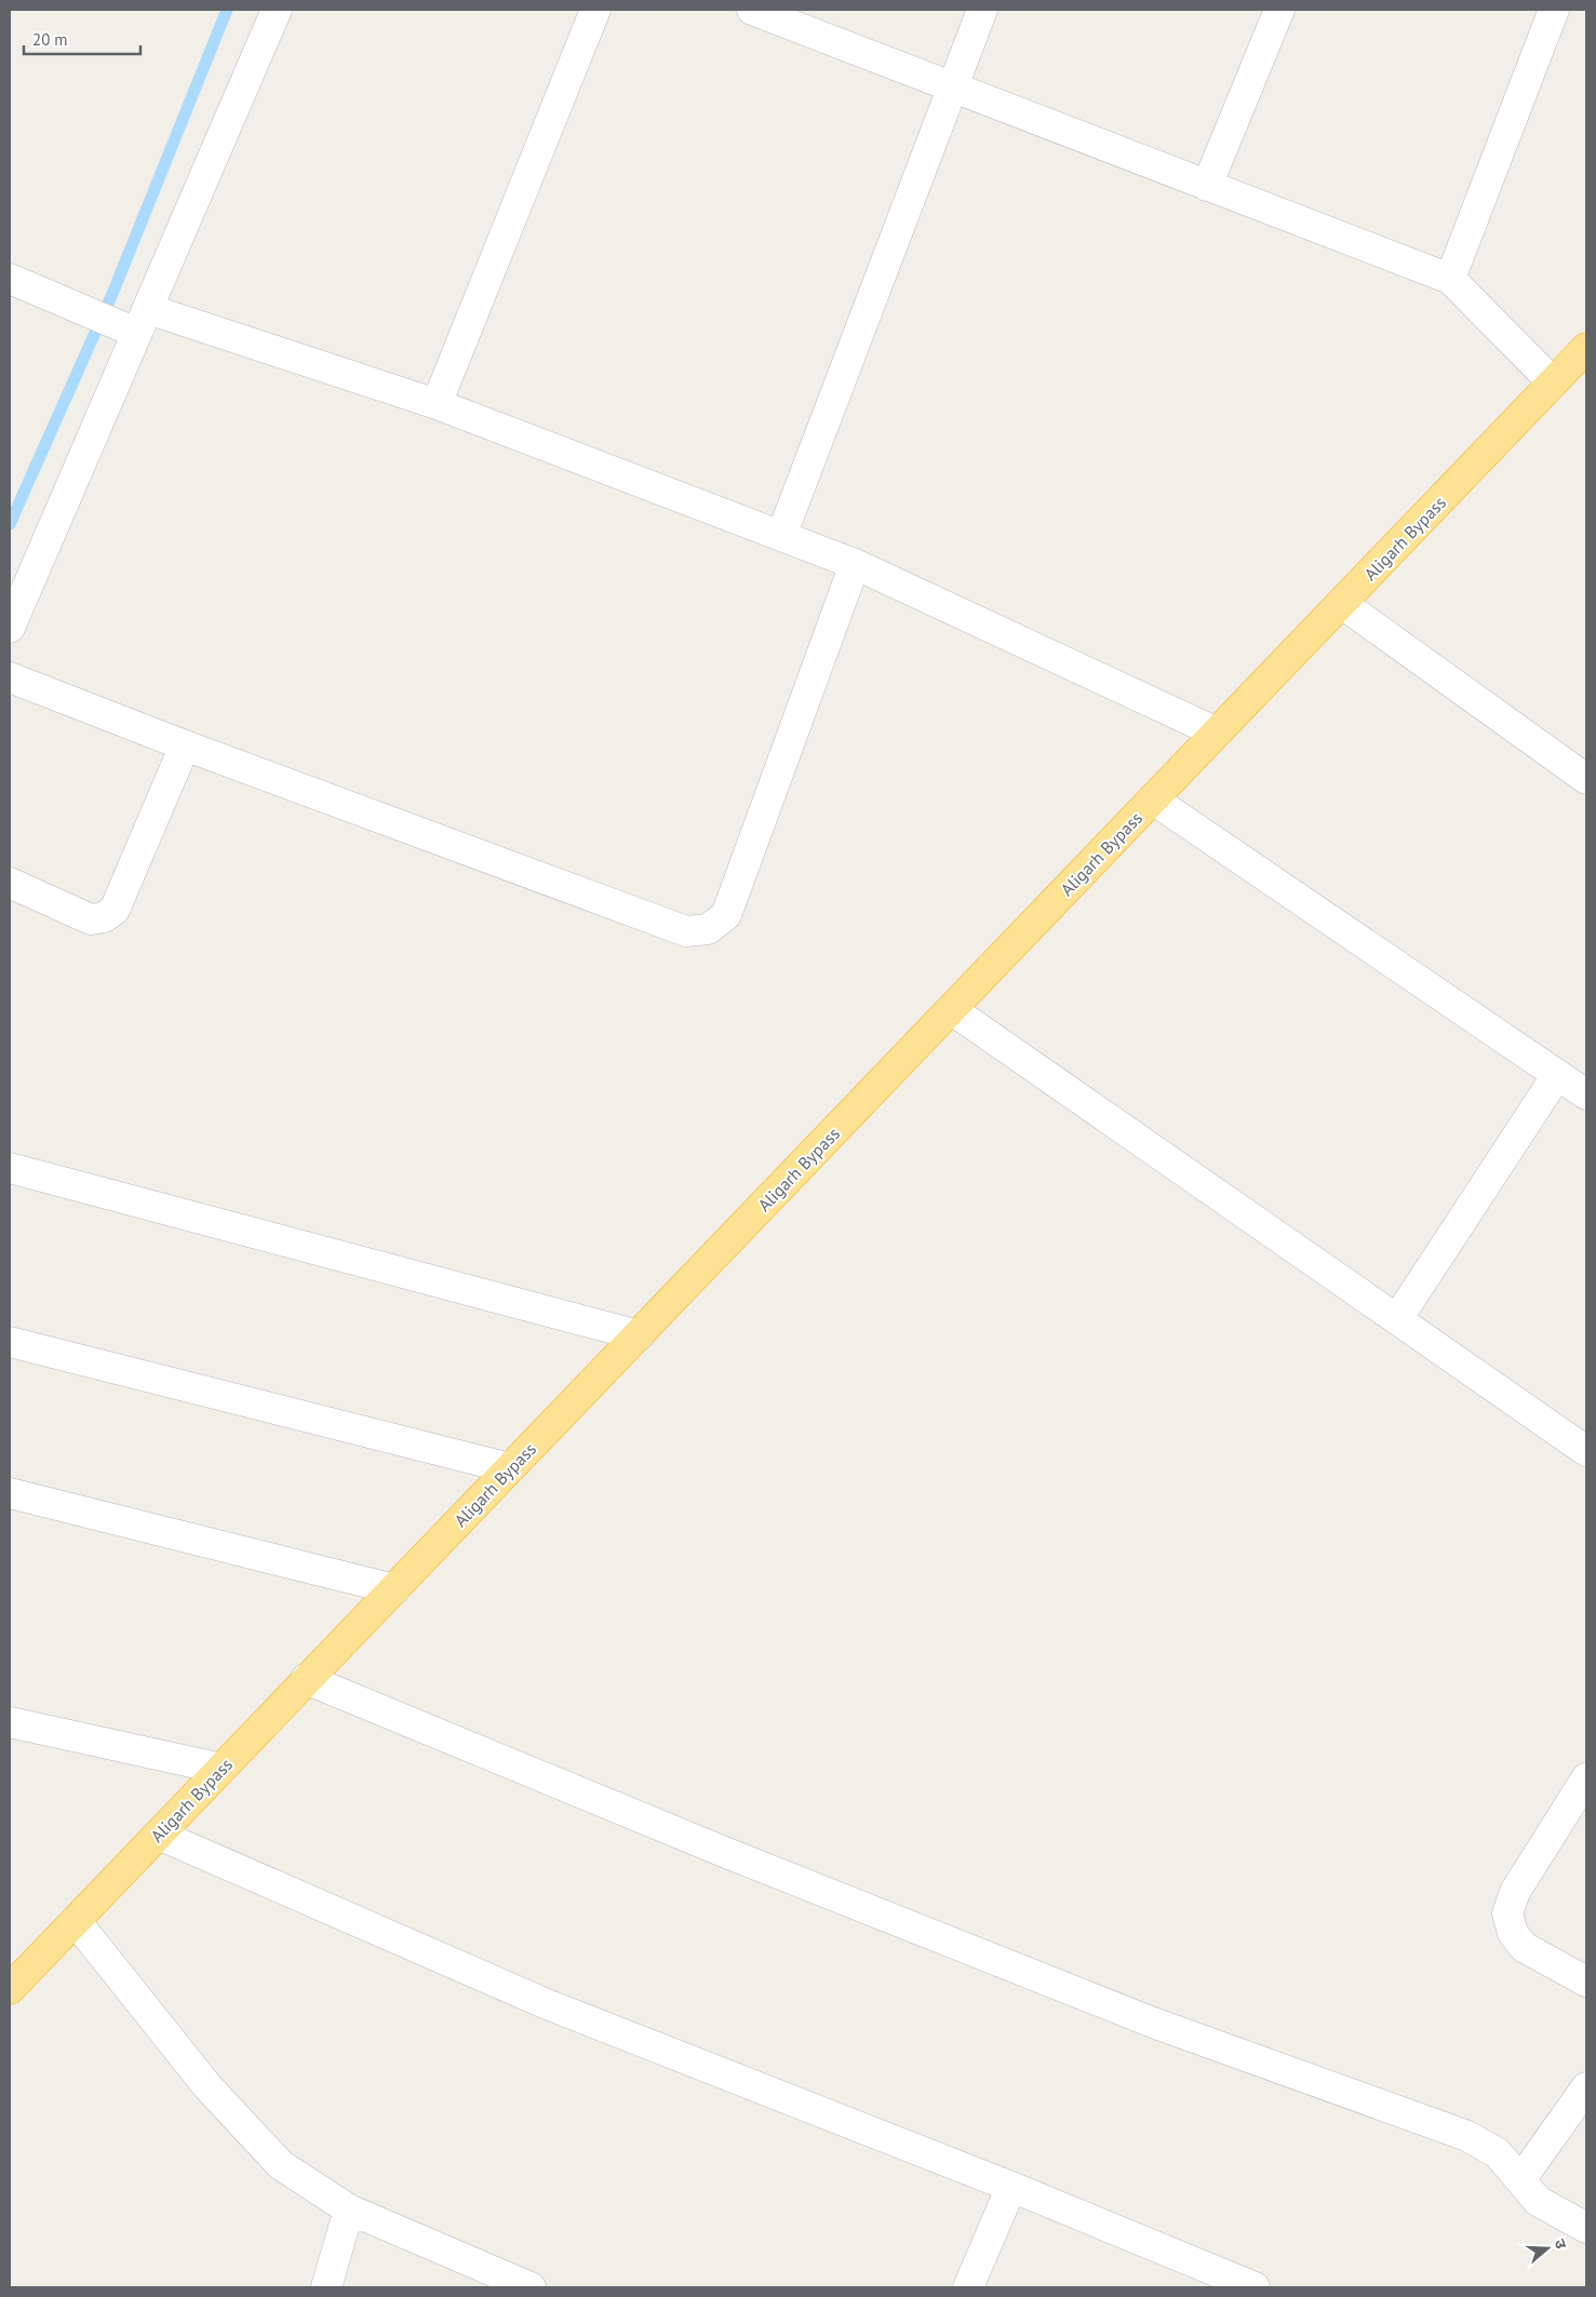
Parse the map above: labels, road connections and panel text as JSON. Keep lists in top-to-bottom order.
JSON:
{
  "streets": {
    "highway": ["Aligarh Bypass"]
  },
  "scale_bar": "20 m",
  "north": "right"
}
